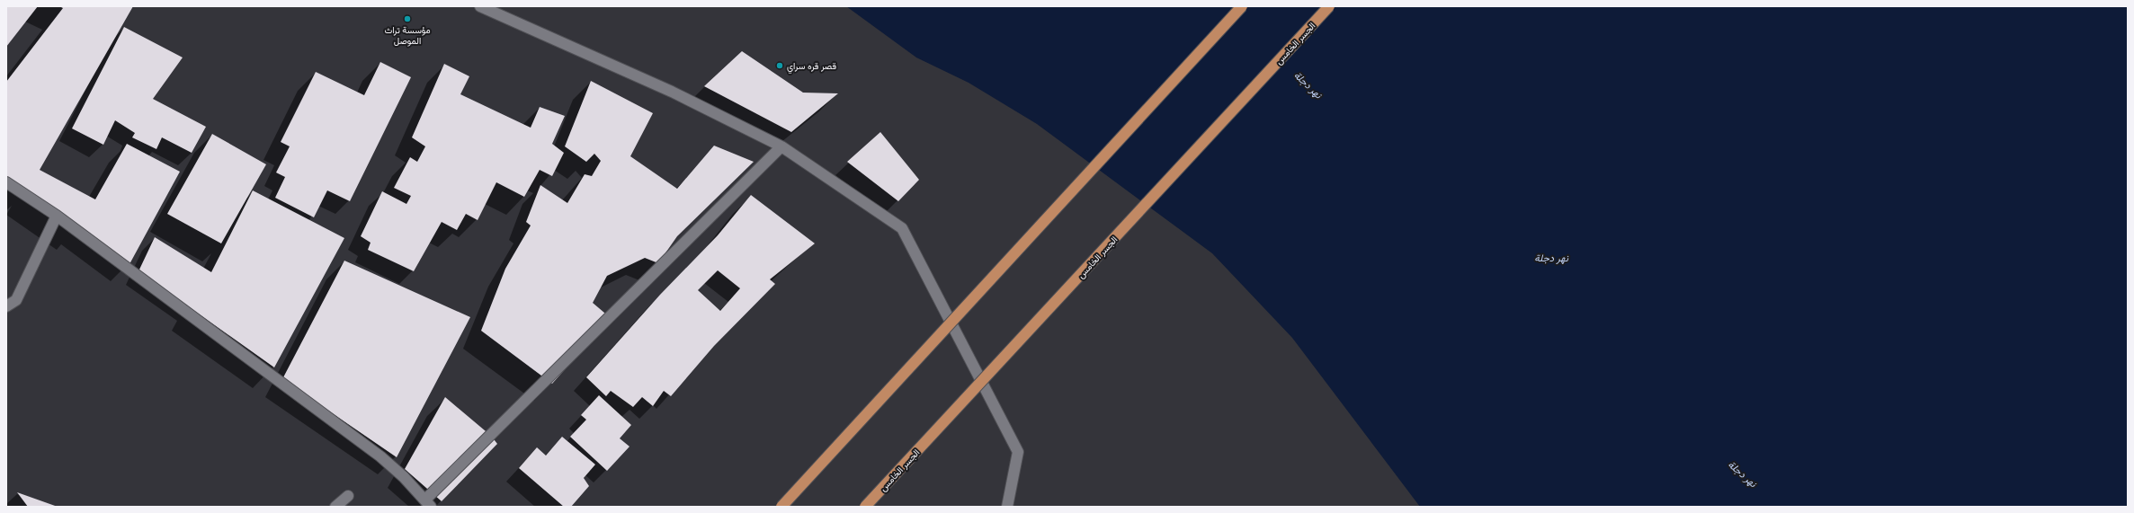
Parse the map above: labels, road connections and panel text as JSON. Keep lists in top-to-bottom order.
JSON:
{
  "streets": {
    "main road": ["الجسر الخامس"]
  },
  "water": ["نهر دجلة"],
  "places": ["مؤسسة تراث الموصل", "قصر قره سراي"]
}
